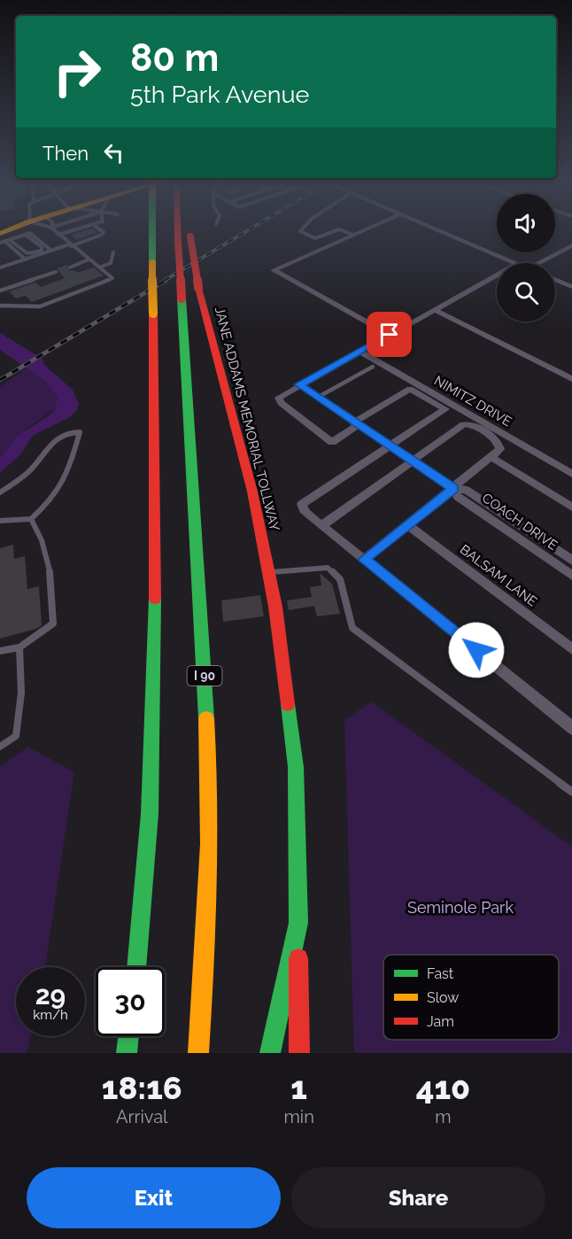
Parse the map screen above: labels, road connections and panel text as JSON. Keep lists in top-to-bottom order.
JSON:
{
  "streets": {
    "main road": ["JANE ADDAMS MEMORIAL TOLLWAY", "I 90"],
    "street": ["NIMITZ DRIVE", "COACH DRIVE", "BALSAM LANE"]
  },
  "parks": ["Seminole Park"],
  "legend": ["Fast", "Slow", "Jam"],
  "page": {
    "turn": ["80 m", "5th Park Avenue"],
    "then": "Then",
    "speed": "29 km/h",
    "limit": "30",
    "eta": [
      "18:16",
      "Arrival",
      "1",
      "min",
      "410",
      "m"
    ],
    "buttons": ["Exit", "Share"]
  }
}
